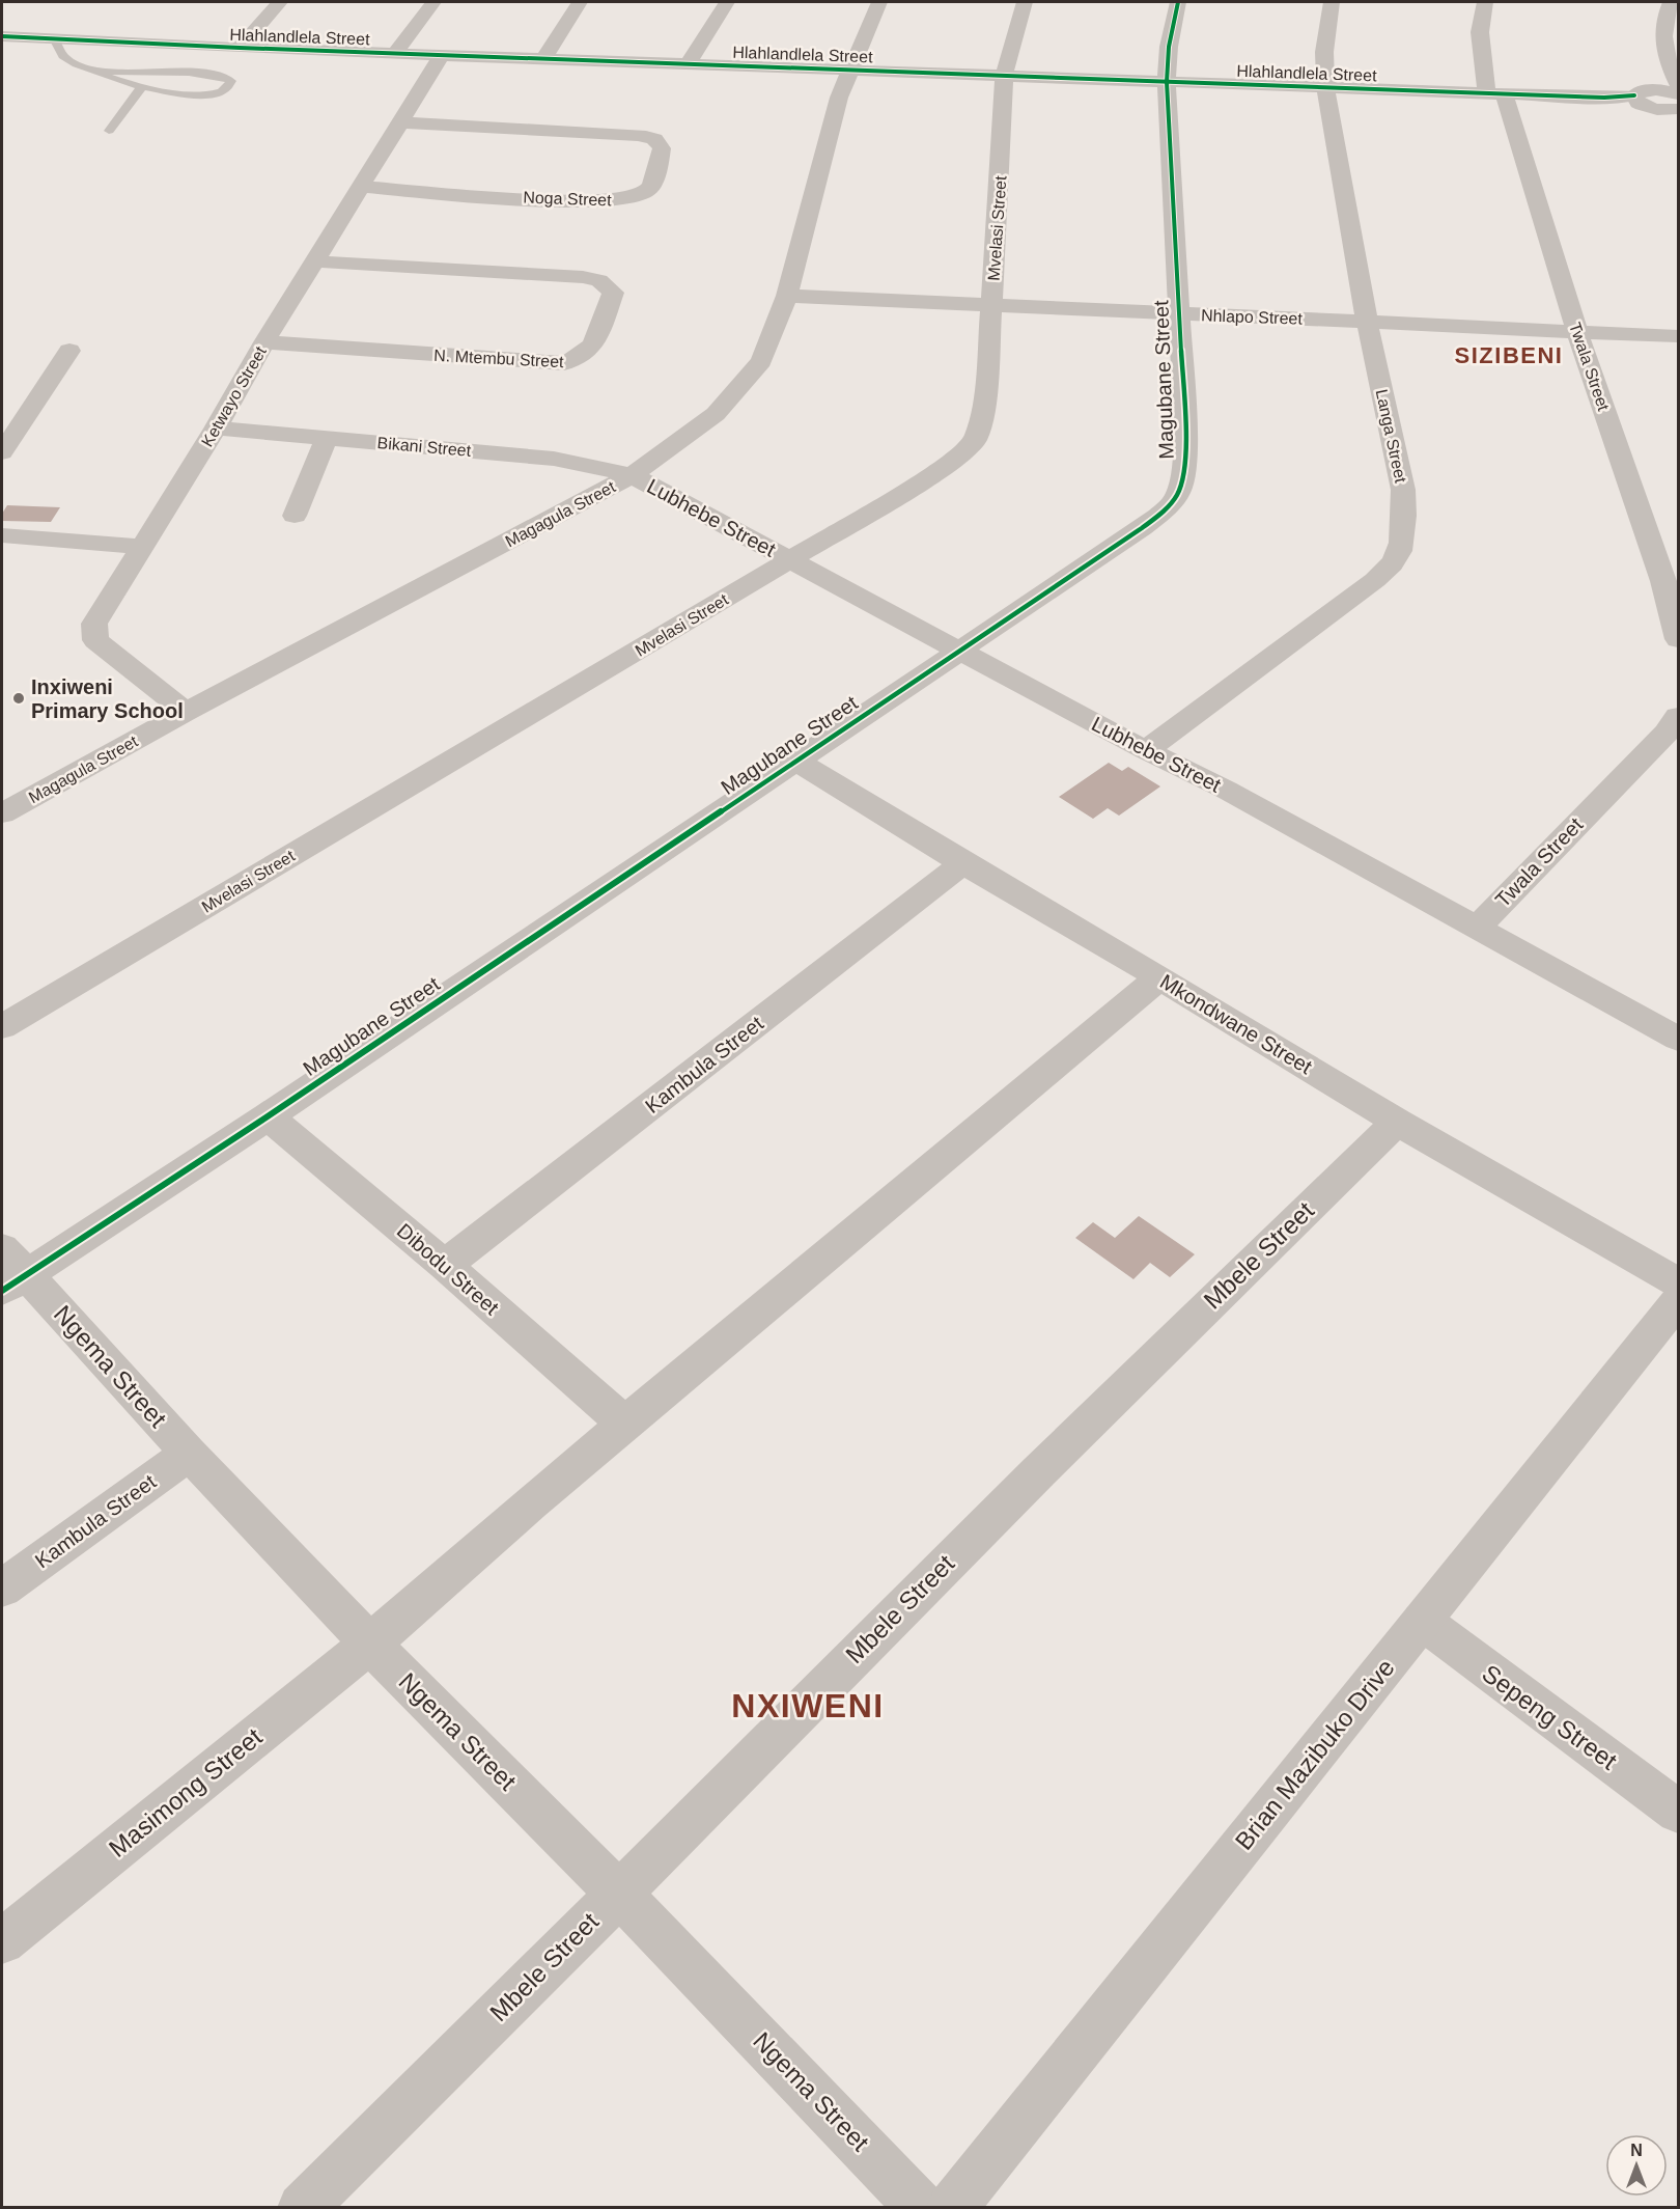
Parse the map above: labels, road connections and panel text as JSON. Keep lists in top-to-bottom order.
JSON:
{
  "streets": {
    "street": [
      "Hlahlandlela Street",
      "Noga Street",
      "Mvelasi Street",
      "Nhlapo Street",
      "N. Mtembu Street",
      "Twala Street",
      "Magubane Street",
      "Ketwayo Street",
      "Langa Street",
      "Bikani Street",
      "Magagula Street",
      "Lubhebe Street",
      "Mkondwane Street",
      "Kambula Street",
      "Mbele Street",
      "Dibodu Street",
      "Ngema Street",
      "Sepeng Street",
      "Brian Mazibuko Drive",
      "Masimong Street"
    ]
  },
  "crossings": [
    ["Hlahlandlela Street", "Mvelasi Street"],
    ["Hlahlandlela Street", "Twala Street"],
    ["Hlahlandlela Street", "Magubane Street"],
    ["Hlahlandlela Street", "Ketwayo Street"],
    ["Hlahlandlela Street", "Langa Street"],
    ["Hlahlandlela Street", "Magagula Street"],
    ["Noga Street", "Ketwayo Street"],
    ["Mvelasi Street", "Nhlapo Street"],
    ["Mvelasi Street", "Lubhebe Street"],
    ["Nhlapo Street", "Twala Street"],
    ["Nhlapo Street", "Magubane Street"],
    ["Nhlapo Street", "Langa Street"],
    ["Nhlapo Street", "Magagula Street"],
    ["N. Mtembu Street", "Ketwayo Street"],
    ["Twala Street", "Lubhebe Street"],
    ["Magubane Street", "Lubhebe Street"],
    ["Magubane Street", "Mkondwane Street"],
    ["Magubane Street", "Dibodu Street"],
    ["Magubane Street", "Ngema Street"],
    ["Ketwayo Street", "Bikani Street"],
    ["Ketwayo Street", "Magagula Street"],
    ["Langa Street", "Lubhebe Street"],
    ["Bikani Street", "Magagula Street"],
    ["Bikani Street", "Lubhebe Street"],
    ["Magagula Street", "Lubhebe Street"],
    ["Mkondwane Street", "Kambula Street"],
    ["Mkondwane Street", "Mbele Street"],
    ["Mkondwane Street", "Masimong Street"],
    ["Kambula Street", "Dibodu Street"],
    ["Kambula Street", "Ngema Street"],
    ["Mbele Street", "Ngema Street"],
    ["Dibodu Street", "Masimong Street"],
    ["Ngema Street", "Masimong Street"],
    ["Sepeng Street", "Brian Mazibuko Drive"]
  ],
  "districts": ["SIZIBENI", "NXIWENI"],
  "places": ["Inxiweni Primary School"],
  "north": "top"
}
